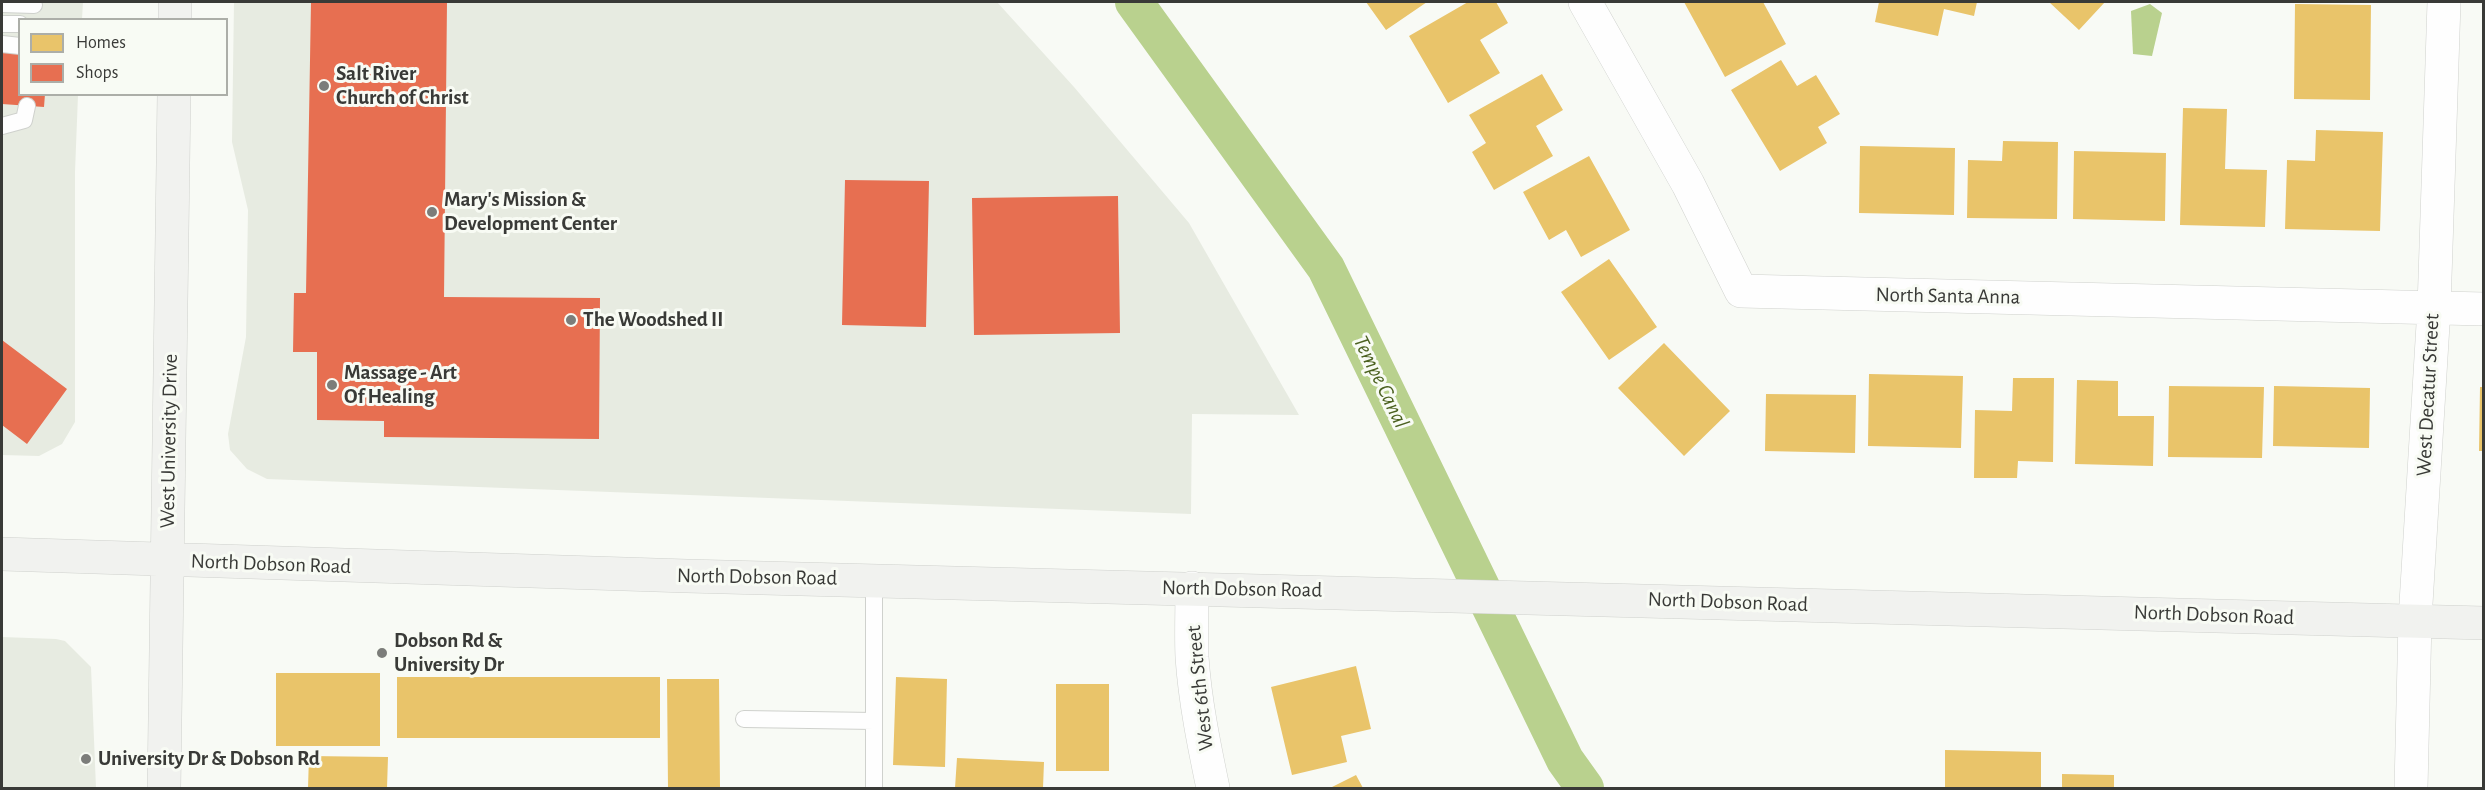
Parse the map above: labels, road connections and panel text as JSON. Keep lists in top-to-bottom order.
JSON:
{
  "streets": {
    "main road": ["West University Drive", "North Dobson Road"],
    "street": ["North Santa Anna", "West Decatur Street", "West 6th Street"]
  },
  "crossings": [
    ["North Santa Anna", "West Decatur Street"],
    ["West Decatur Street", "North Dobson Road"],
    ["West University Drive", "North Dobson Road"],
    ["North Dobson Road", "West 6th Street"]
  ],
  "water": ["Tempe Canal"],
  "places": [
    "Salt River Church of Christ",
    "Mary's Mission & Development Center",
    "The Woodshed II",
    "Massage - Art Of Healing",
    "Dobson Rd & University Dr",
    "University Dr & Dobson Rd"
  ],
  "legend": ["Homes", "Shops"]
}
